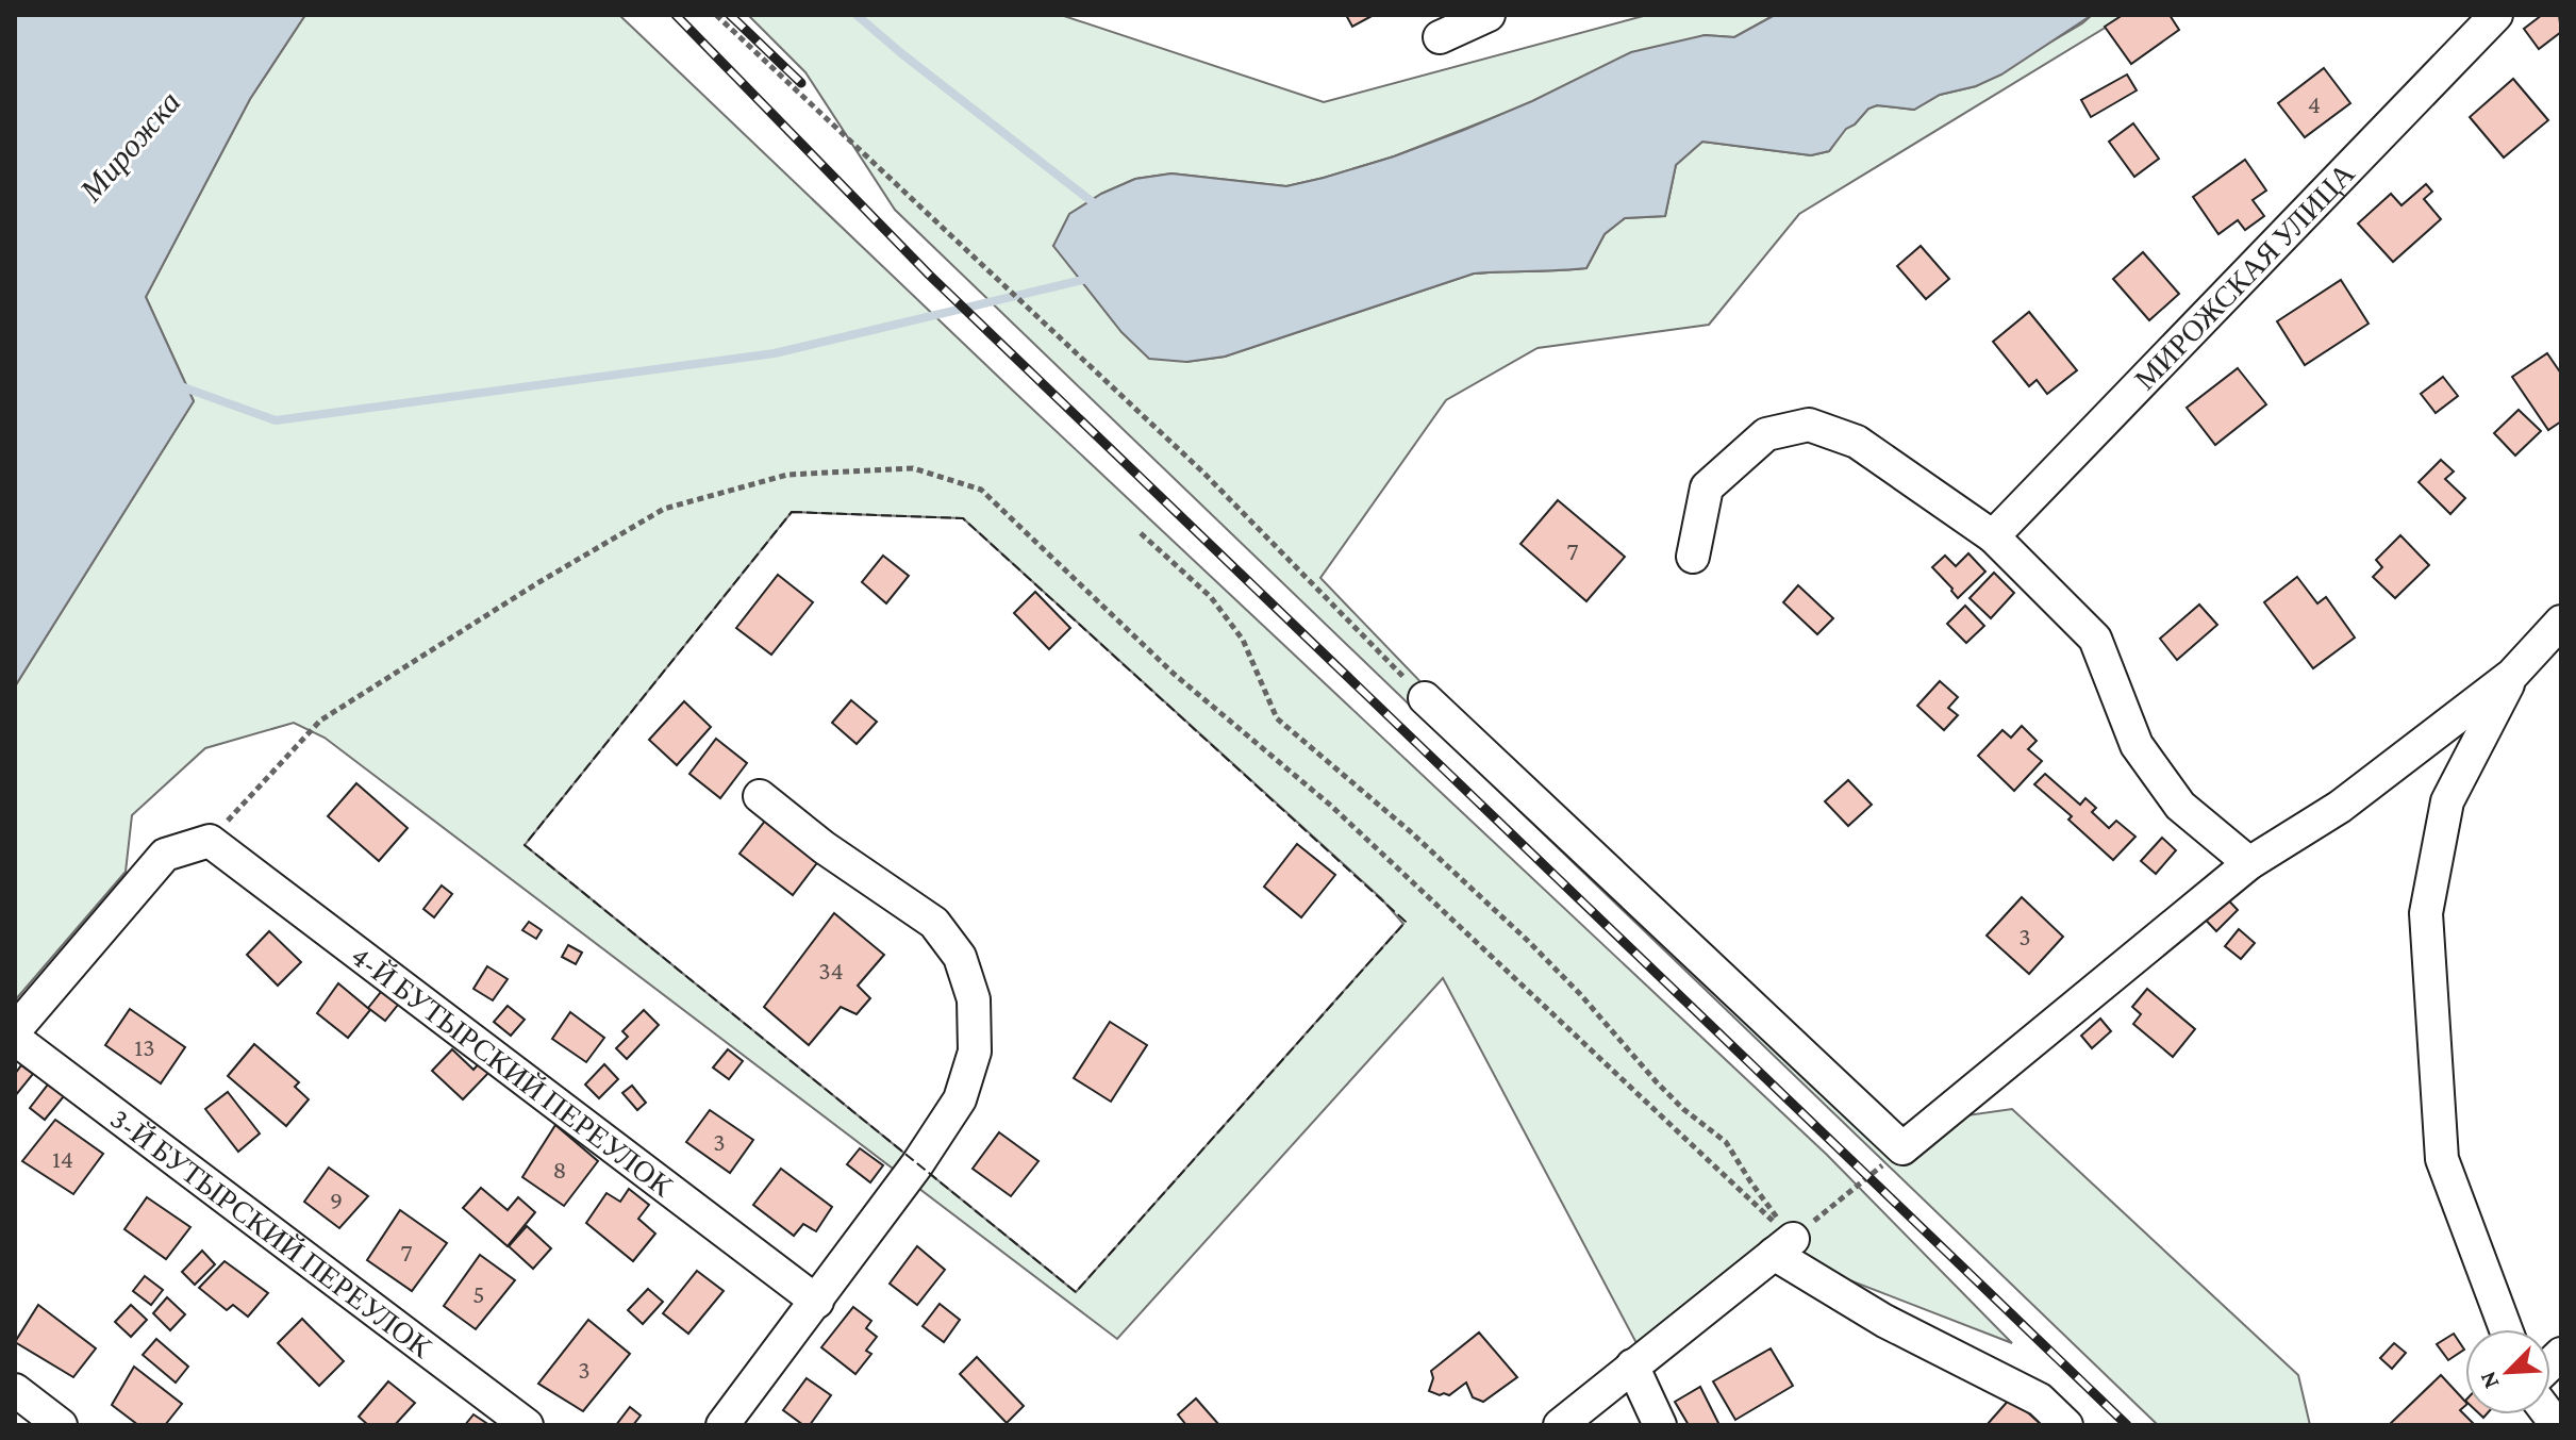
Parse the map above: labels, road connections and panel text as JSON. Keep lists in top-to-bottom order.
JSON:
{
  "streets": {
    "street": ["МИРОЖСКАЯ УЛИЦА", "4-Й БУТЫРСКИЙ ПЕРЕУЛОК", "3-Й БУТЫРСКИЙ ПЕРЕУЛОК"]
  },
  "water": ["Мирожка"],
  "house_numbers": [
    "4",
    "7",
    "3",
    "34",
    "13",
    "3",
    "14",
    "8",
    "9",
    "7",
    "5",
    "3"
  ],
  "north": "bottom left"
}
